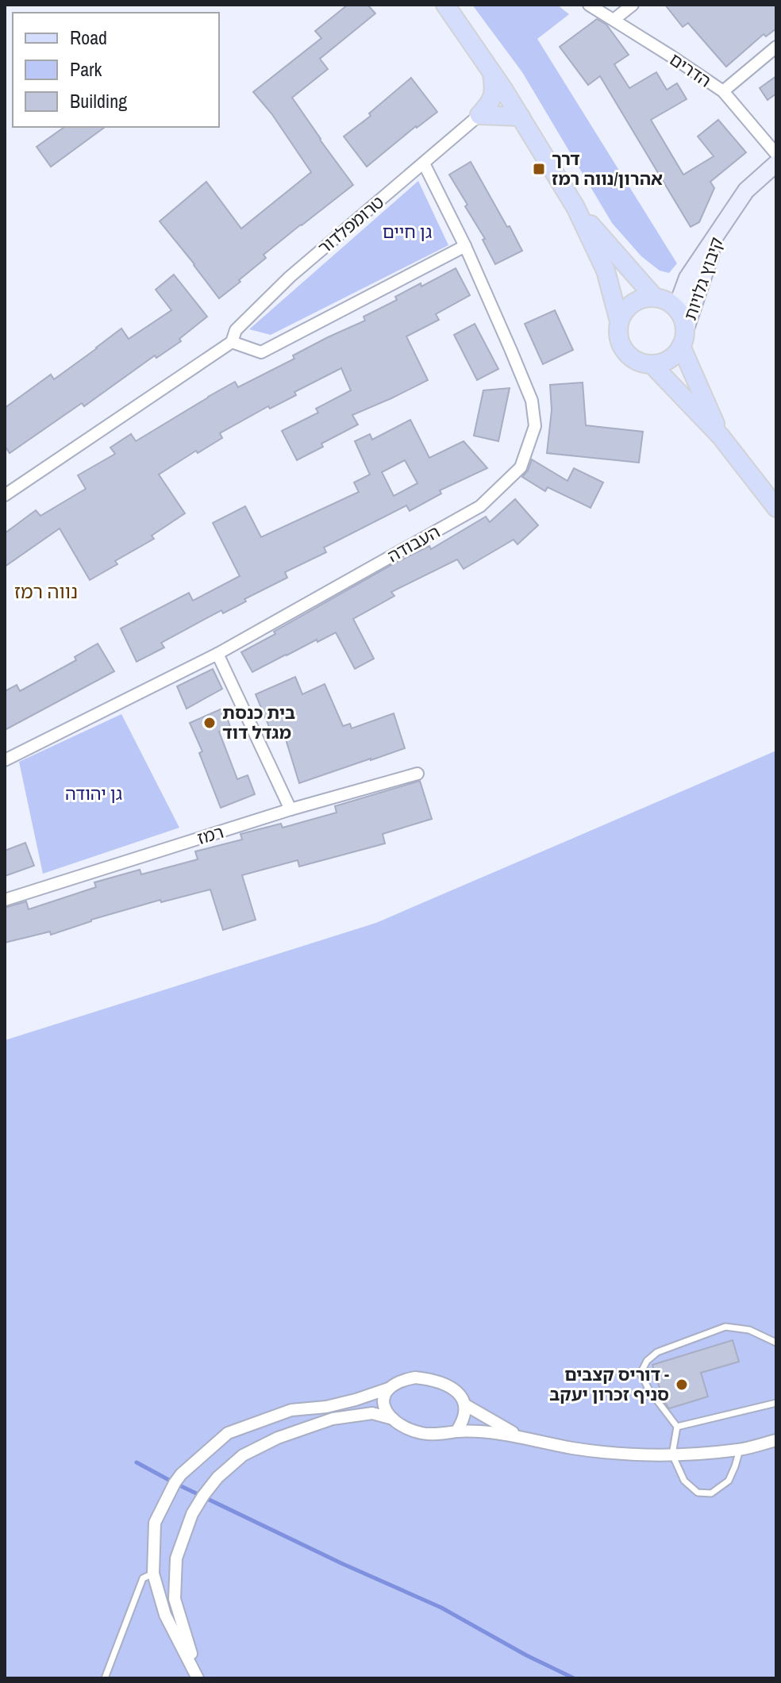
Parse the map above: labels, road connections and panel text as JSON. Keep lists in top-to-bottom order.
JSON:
{
  "streets": {
    "street": [
      "הדרים",
      "טרומפלדור",
      "קיבוץ גלויות",
      "העבודה",
      "רמז"
    ]
  },
  "crossings": [
    ["טרומפלדור", "העבודה"]
  ],
  "districts": ["נווה רמז"],
  "parks": ["גן חיים", "גן יהודה"],
  "places": {
    "transit": ["דרך אהרון/נווה רמז"],
    "other": ["בית כנסת מגדל דוד", "דוריס קצבים - סניף זכרון יעקב"]
  },
  "legend": ["Road", "Park", "Building"]
}
